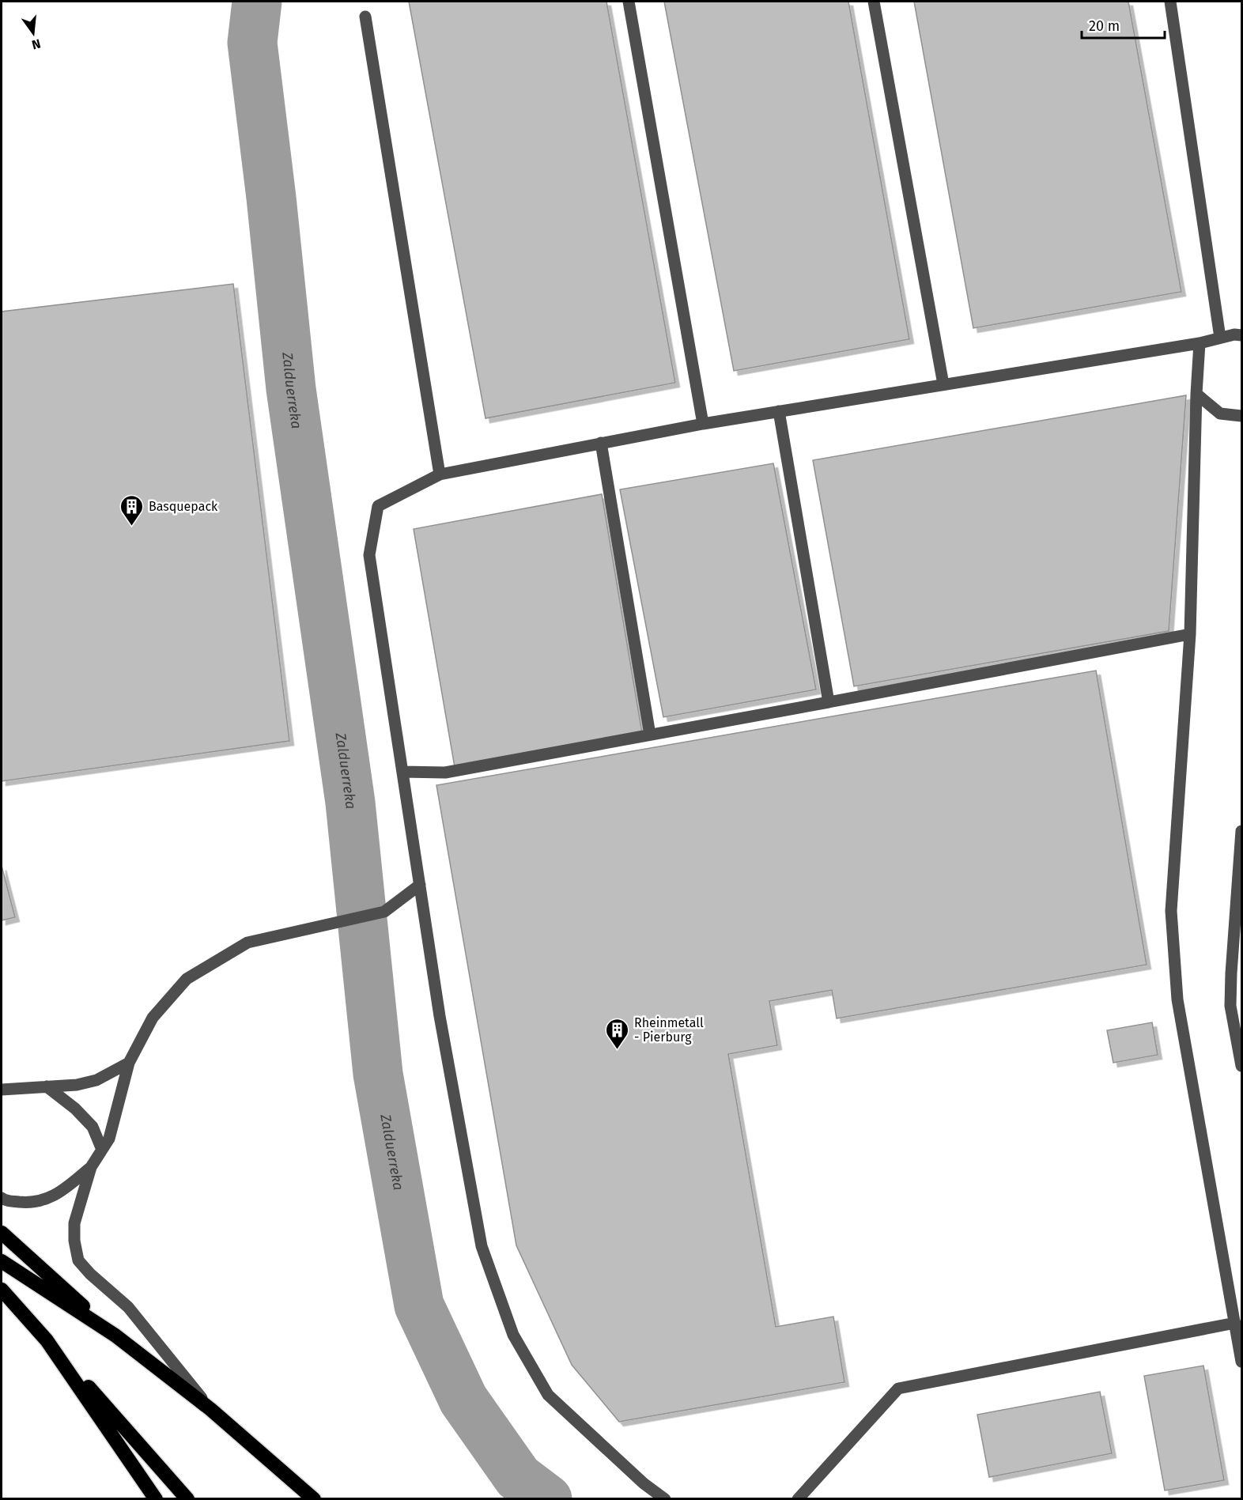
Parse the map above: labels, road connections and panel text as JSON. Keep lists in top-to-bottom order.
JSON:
{
  "water": ["Zalduerreka"],
  "places": {
    "building": ["Basquepack", "Rheinmetall - Pierburg"]
  },
  "scale_bar": "20 m",
  "north": "bottom"
}
